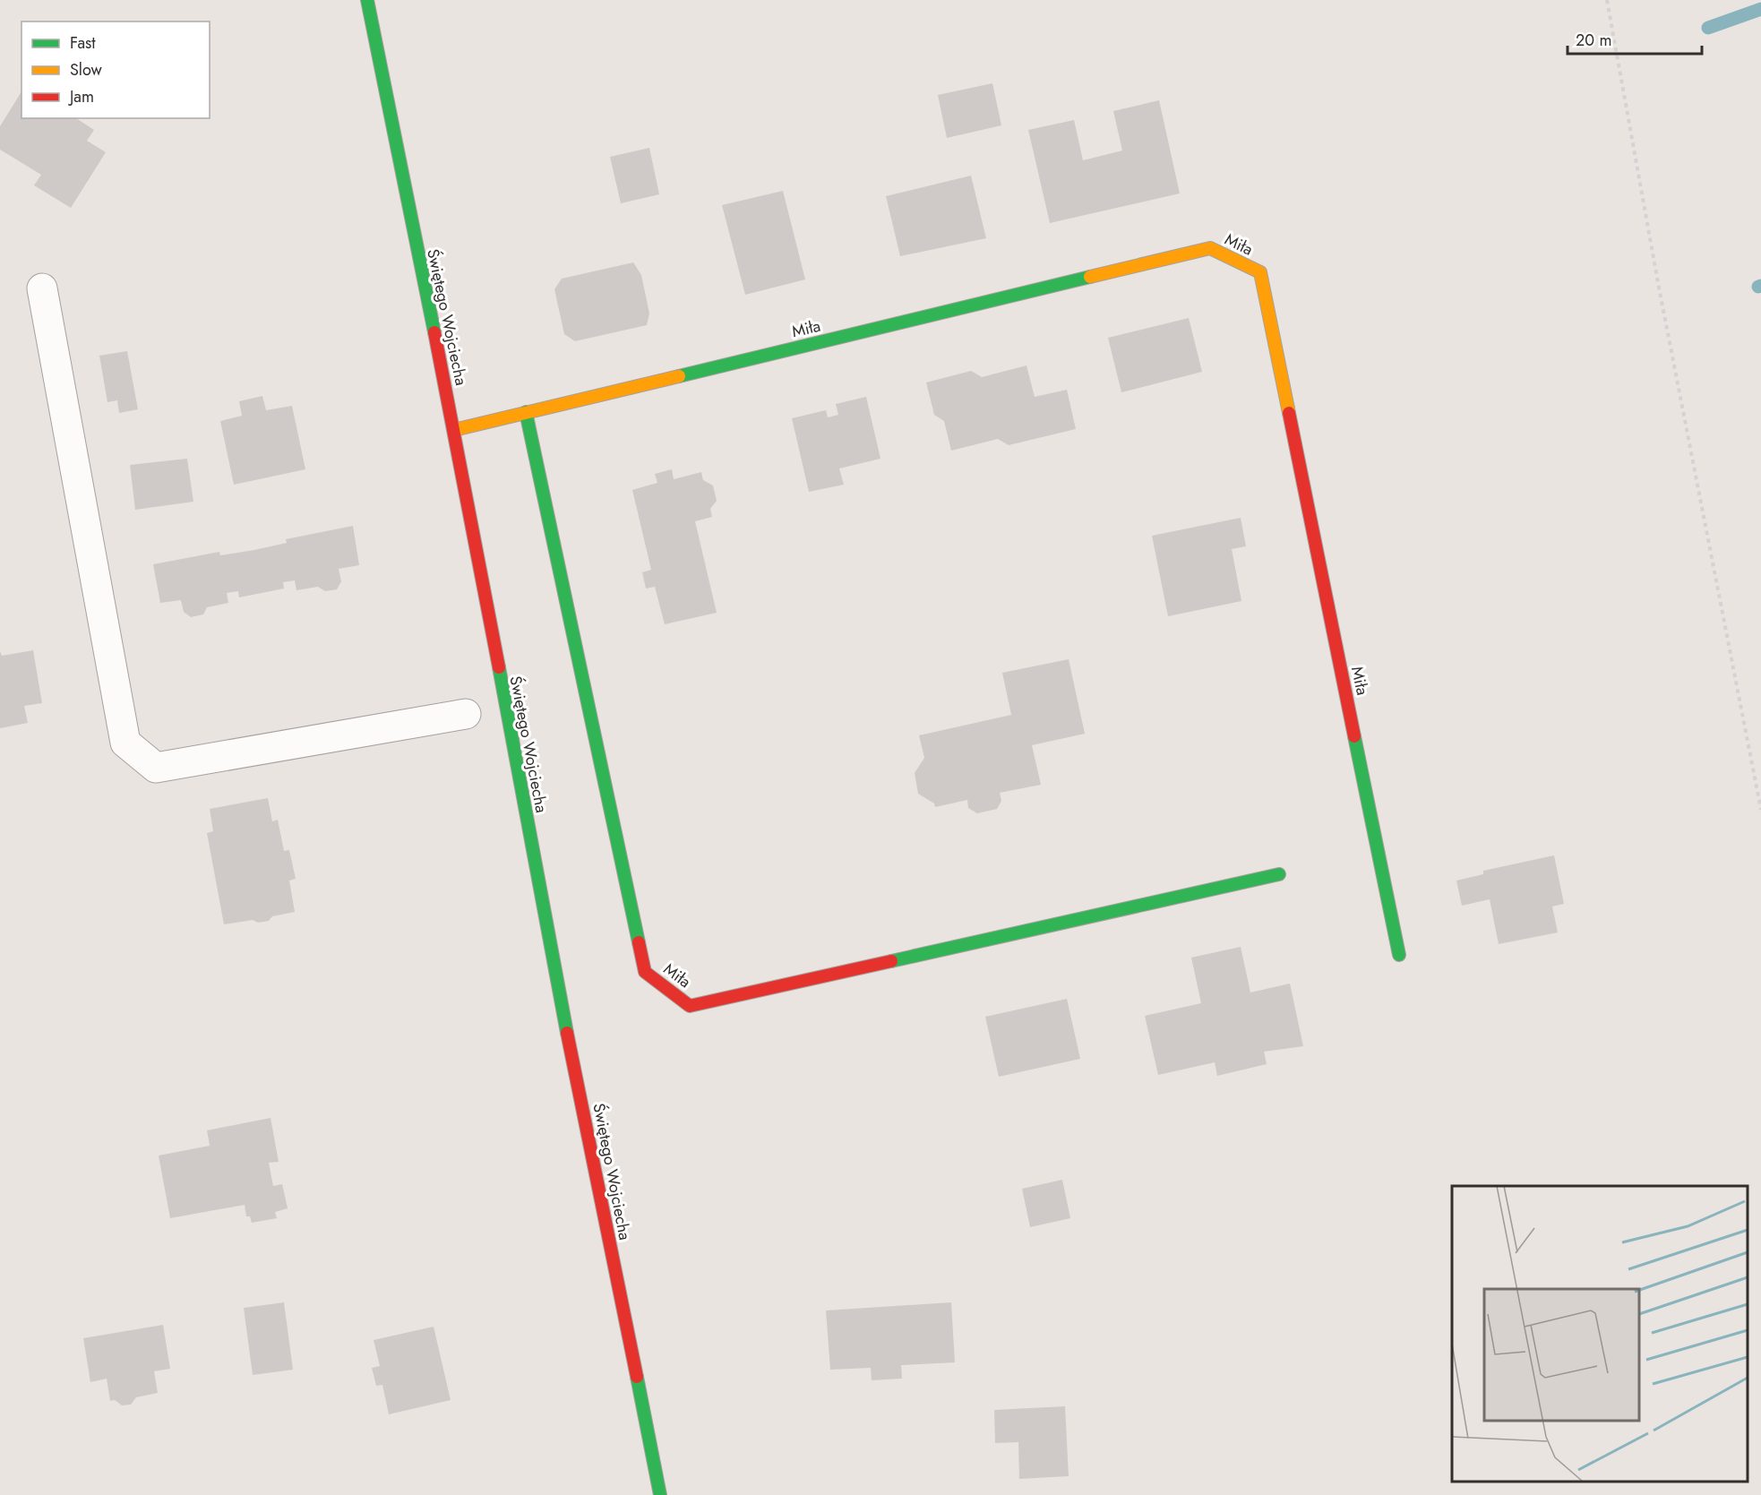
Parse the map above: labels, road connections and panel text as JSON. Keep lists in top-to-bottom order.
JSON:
{
  "streets": {
    "street": ["Miła", "Świętego Wojciecha"]
  },
  "crossings": [
    ["Miła", "Świętego Wojciecha"]
  ],
  "legend": ["Fast", "Slow", "Jam"],
  "scale_bar": "20 m"
}
